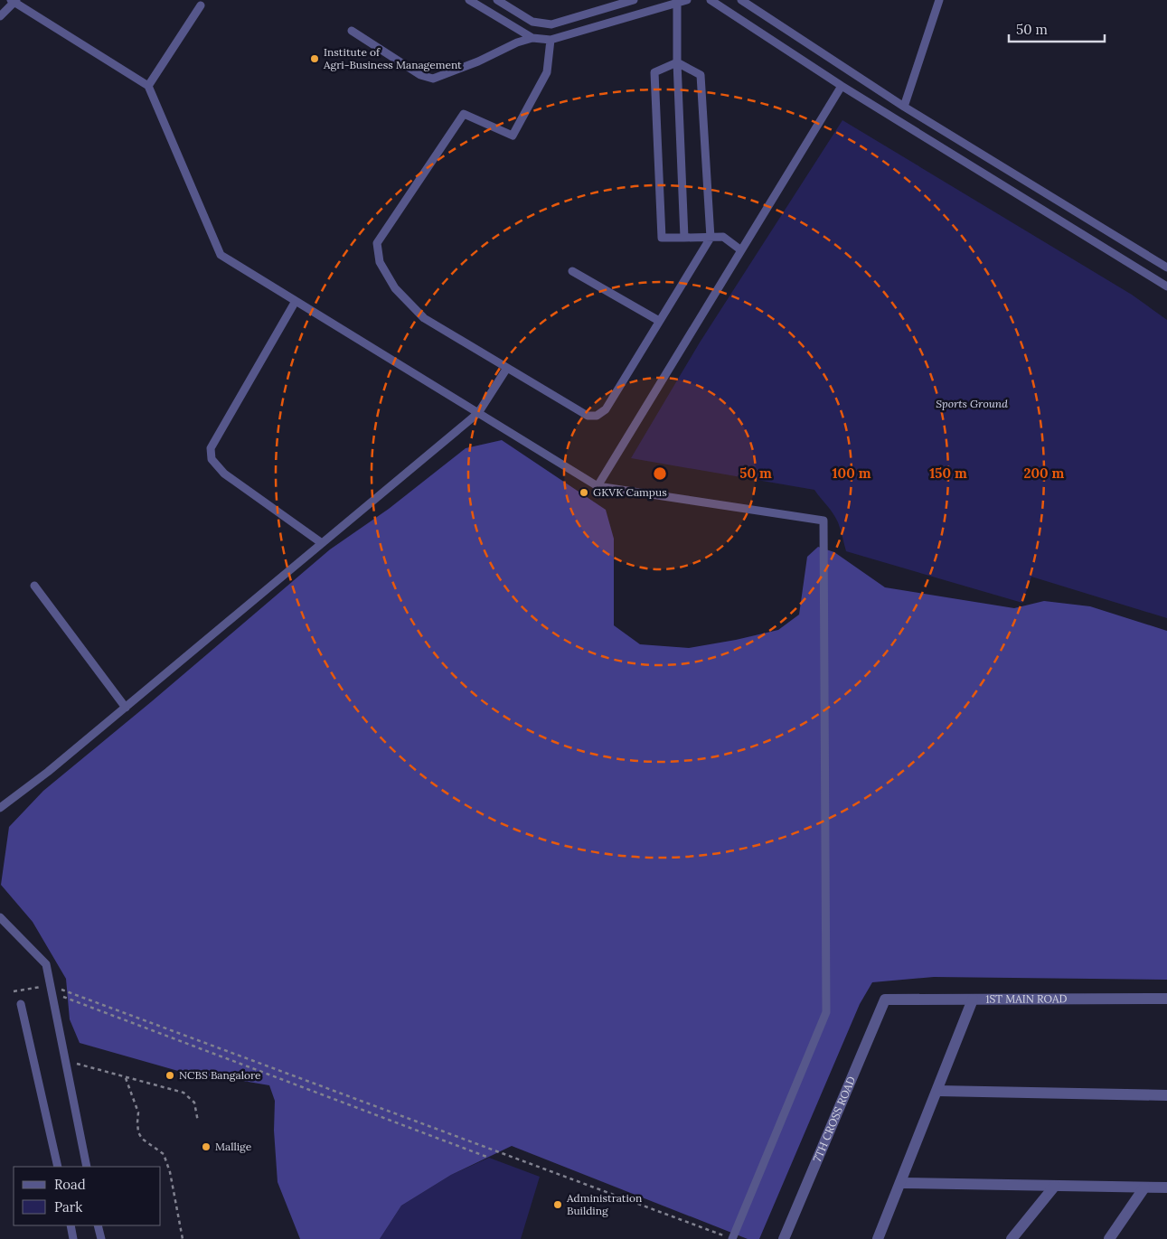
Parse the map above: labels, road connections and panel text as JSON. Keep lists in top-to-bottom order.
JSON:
{
  "streets": {
    "street": ["1ST MAIN ROAD", "7TH CROSS ROAD"]
  },
  "crossings": [
    ["1ST MAIN ROAD", "7TH CROSS ROAD"]
  ],
  "parks": ["Sports Ground"],
  "places": [
    "Institute of Agri-Business Management",
    "GKVK Campus",
    "NCBS Bangalore",
    "Mallige",
    "Administration Building"
  ],
  "legend": ["Road", "Park"],
  "scale_bar": "50 m",
  "rings": [
    "50 m",
    "100 m",
    "150 m",
    "200 m"
  ]
}
